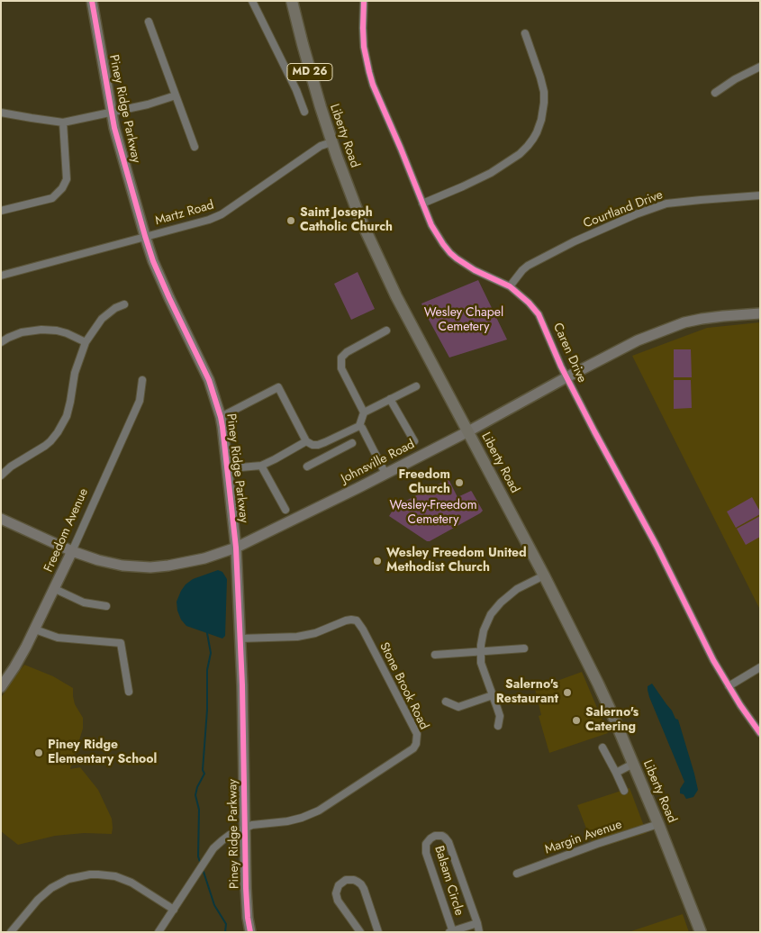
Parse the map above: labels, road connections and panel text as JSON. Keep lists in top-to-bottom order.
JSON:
{
  "streets": {
    "main road": ["MD 26", "Liberty Road"],
    "street": [
      "Piney Ridge Parkway",
      "Courtland Drive",
      "Martz Road",
      "Caren Drive",
      "Johnsville Road",
      "Freedom Avenue",
      "Stone Brook Road",
      "Margin Avenue",
      "Balsam Circle"
    ]
  },
  "crossings": [
    ["Piney Ridge Parkway", "Martz Road"],
    ["Piney Ridge Parkway", "Johnsville Road"],
    ["Piney Ridge Parkway", "Stone Brook Road"],
    ["Liberty Road", "Martz Road"],
    ["Liberty Road", "Johnsville Road"],
    ["Liberty Road", "Margin Avenue"],
    ["Courtland Drive", "Caren Drive"],
    ["Caren Drive", "Johnsville Road"],
    ["Johnsville Road", "Freedom Avenue"]
  ],
  "parks": ["Wesley Chapel Cemetery", "Wesley-Freedom Cemetery"],
  "places": [
    "Saint Joseph Catholic Church",
    "Freedom Church",
    "Wesley Freedom United Methodist Church",
    "Salerno's Restaurant",
    "Salerno's Catering",
    "Piney Ridge Elementary School"
  ]
}
